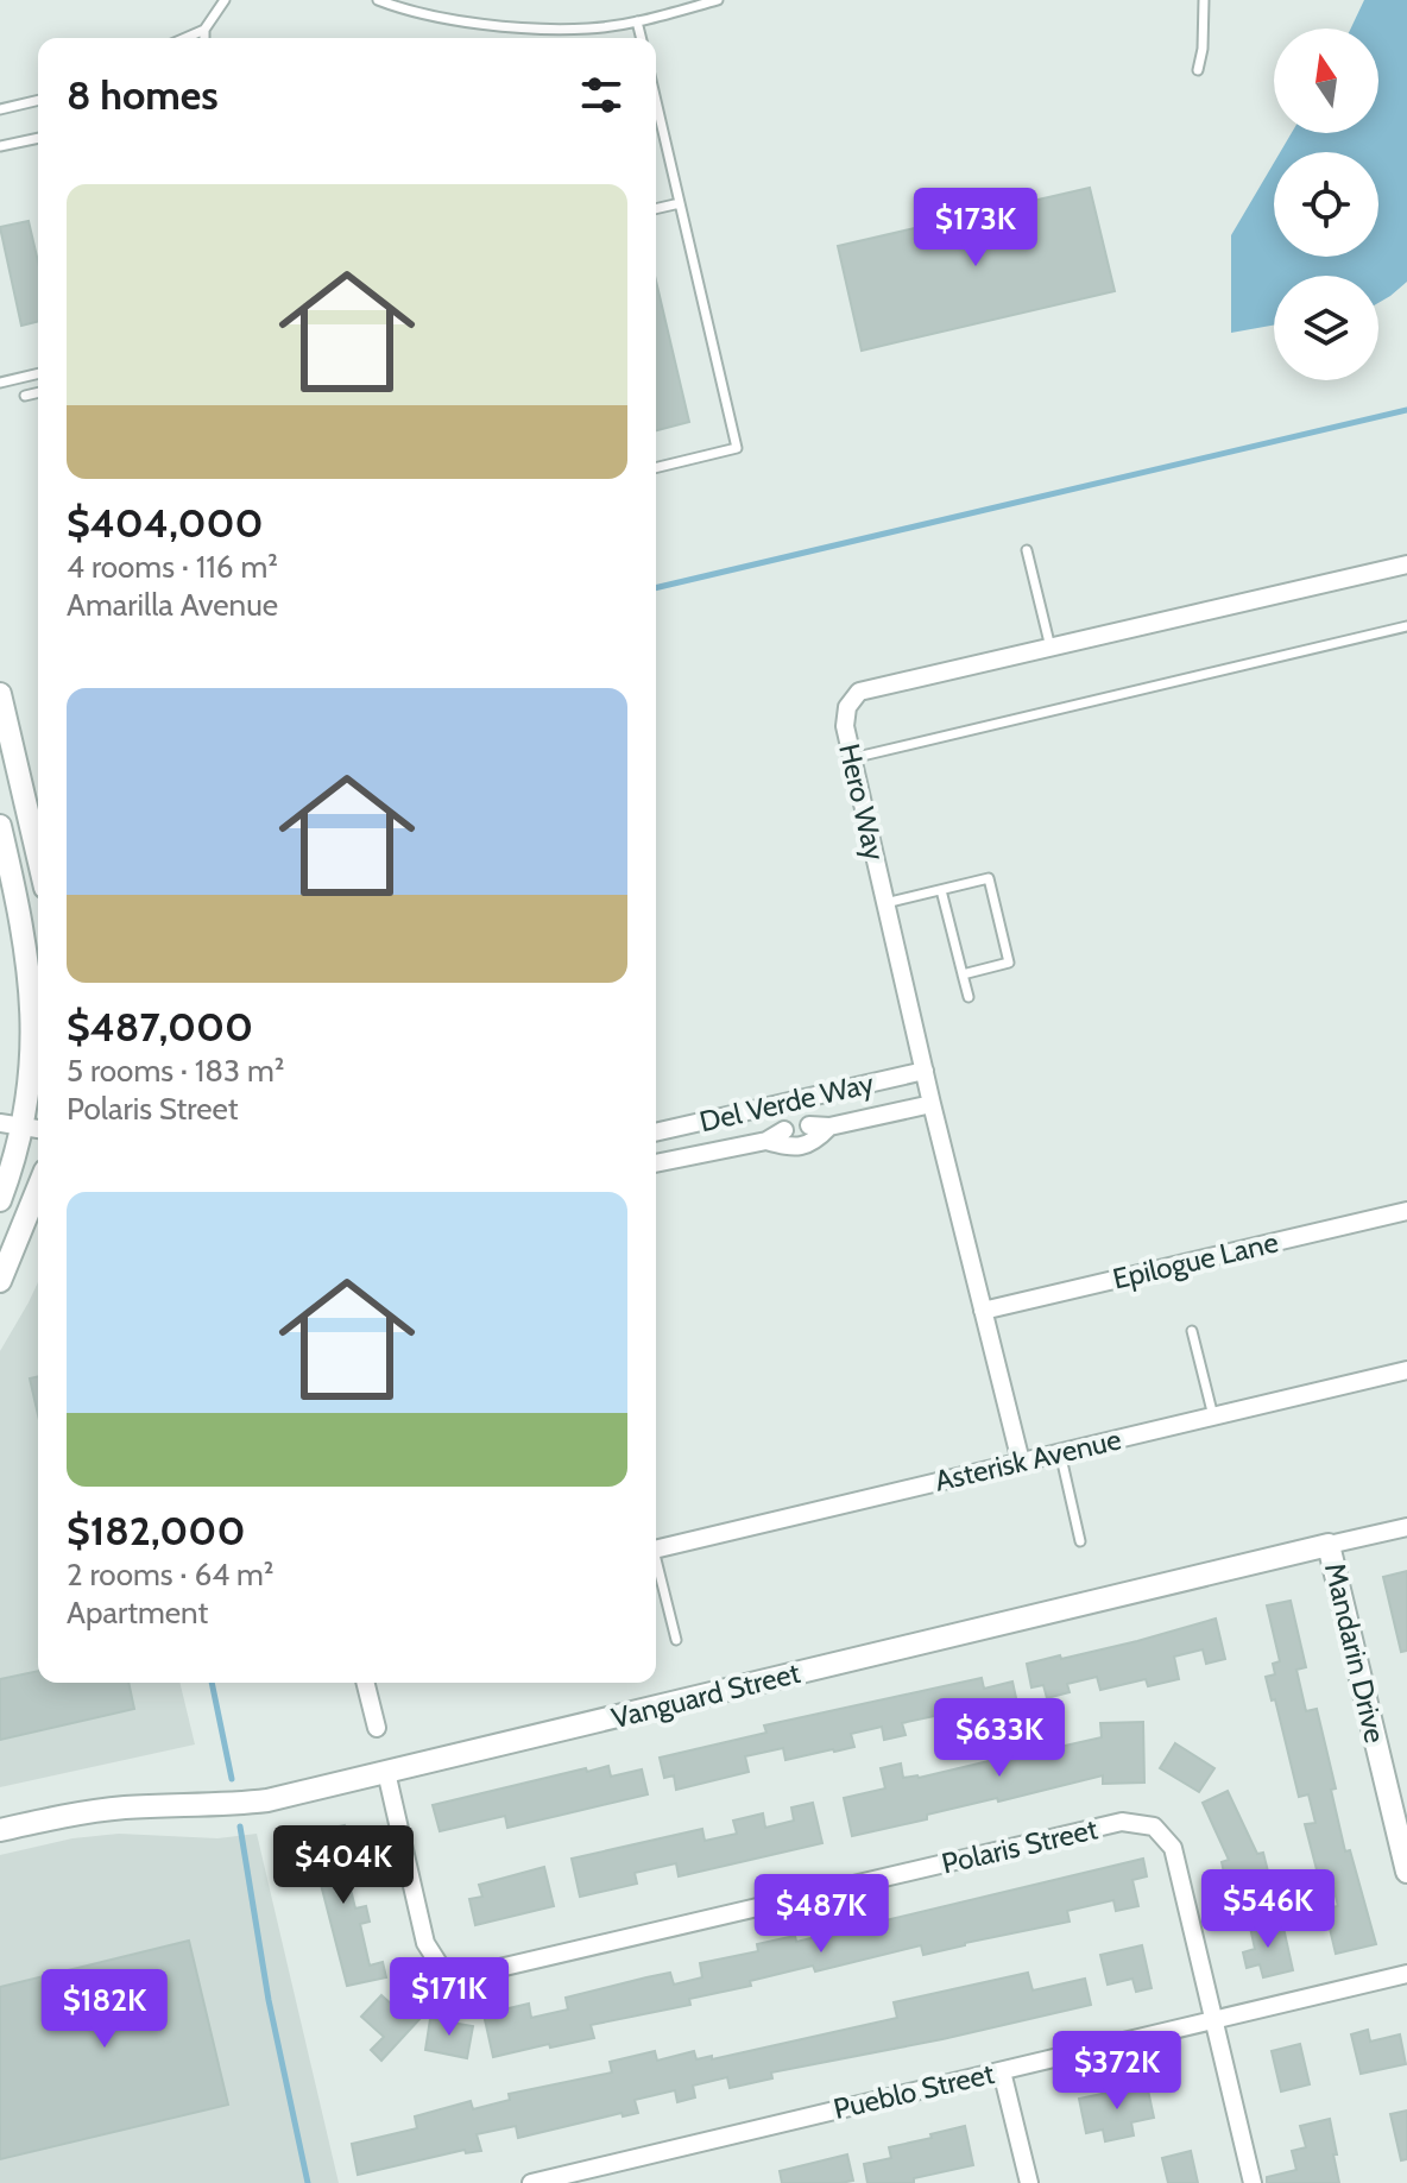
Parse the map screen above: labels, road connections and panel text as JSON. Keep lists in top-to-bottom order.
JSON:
{
  "streets": {
    "street": [
      "Hero Way",
      "Del Verde Way",
      "Epilogue Lane",
      "Asterisk Avenue",
      "Mandarin Drive",
      "Vanguard Street",
      "Polaris Street",
      "Pueblo Street"
    ]
  },
  "crossings": [
    ["Hero Way", "Del Verde Way"],
    ["Hero Way", "Epilogue Lane"],
    ["Hero Way", "Asterisk Avenue"],
    ["Mandarin Drive", "Vanguard Street"],
    ["Vanguard Street", "Polaris Street"],
    ["Polaris Street", "Pueblo Street"]
  ],
  "north": "top",
  "page": {
    "heading": "8 homes",
    "list": [
      {
        "name": "$404,000",
        "note": "4 rooms · 116 m² · Amarilla Avenue"
      },
      {
        "name": "$487,000",
        "note": "5 rooms · 183 m² · Polaris Street"
      },
      {
        "name": "$182,000",
        "note": "2 rooms · 64 m² · Apartment"
      }
    ],
    "price": [
      "$173K",
      "$633K",
      "$404K",
      "$546K",
      "$487K",
      "$171K",
      "$182K",
      "$372K"
    ]
  }
}
